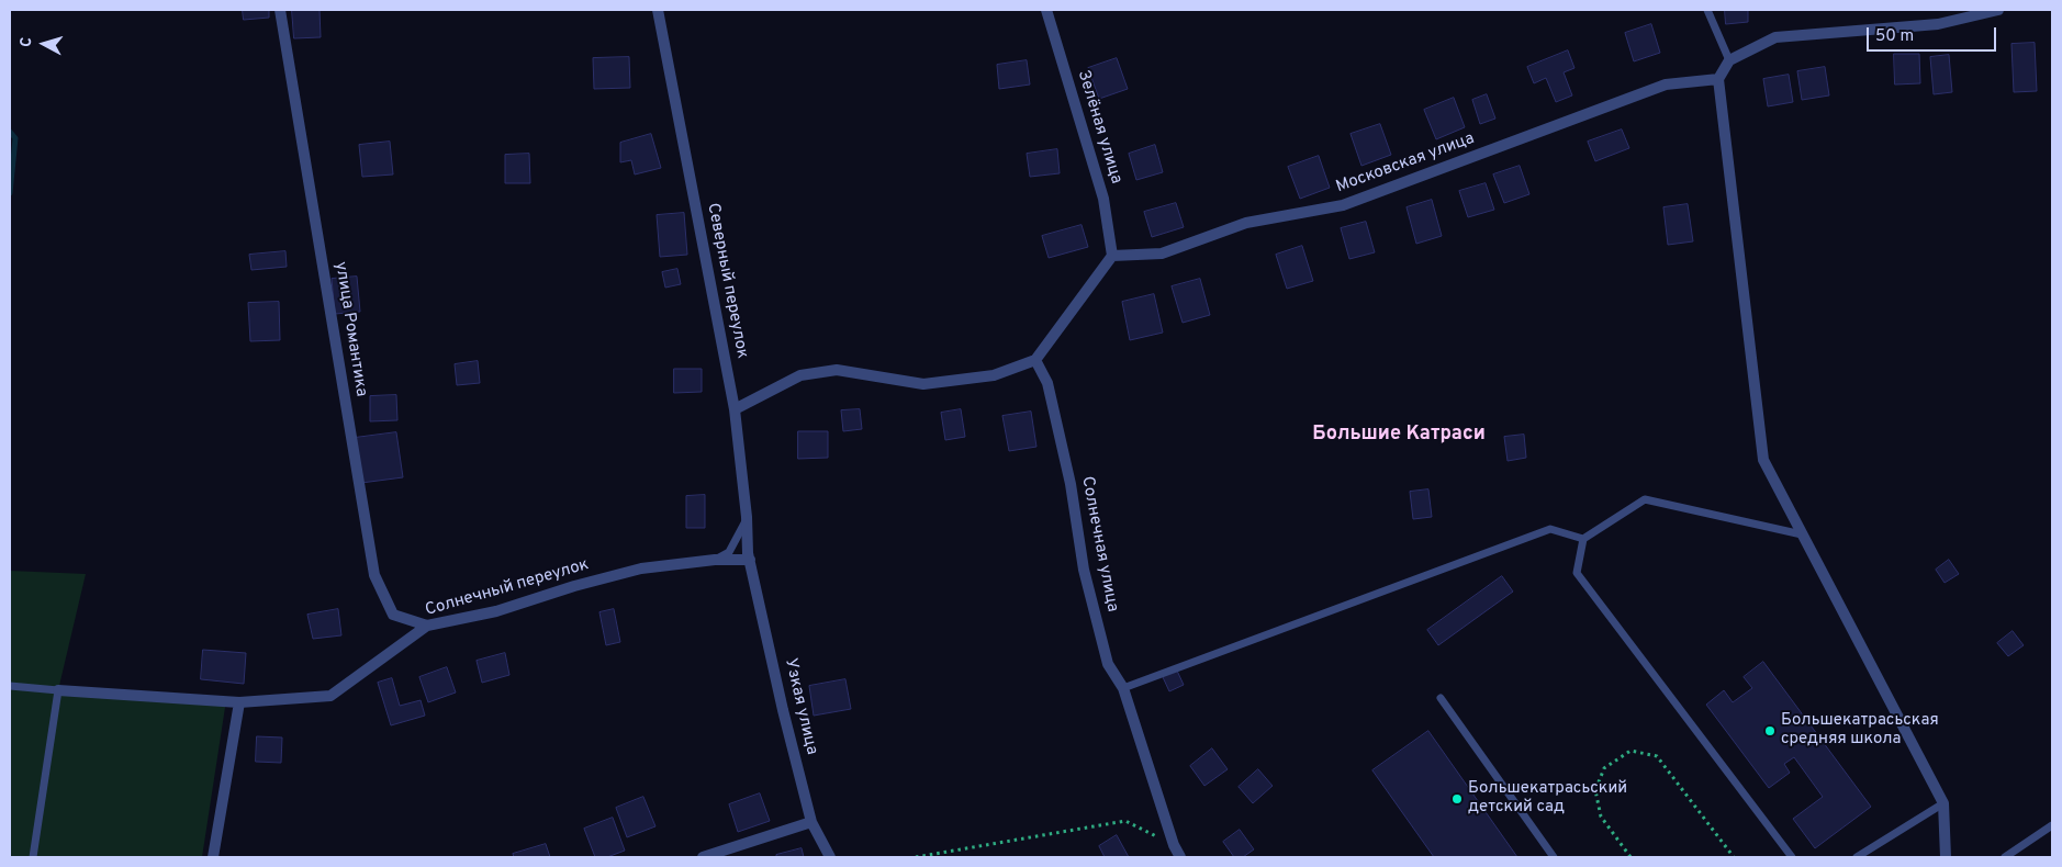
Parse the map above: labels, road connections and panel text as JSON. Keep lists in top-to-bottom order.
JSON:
{
  "streets": {
    "street": [
      "Зелёная улица",
      "Московская улица",
      "Северный переулок",
      "улица Романтика",
      "Солнечная улица",
      "Солнечный переулок",
      "Узкая улица"
    ]
  },
  "crossings": [
    ["Зелёная улица", "Московская улица"],
    ["Северный переулок", "Солнечный переулок"],
    ["Северный переулок", "Узкая улица"],
    ["улица Романтика", "Солнечный переулок"],
    ["Солнечный переулок", "Узкая улица"]
  ],
  "districts": ["Большие Катраси"],
  "places": ["Большекатрасьская средняя школа", "Большекатрасьский детский сад"],
  "scale_bar": "50 m",
  "north": "left"
}
